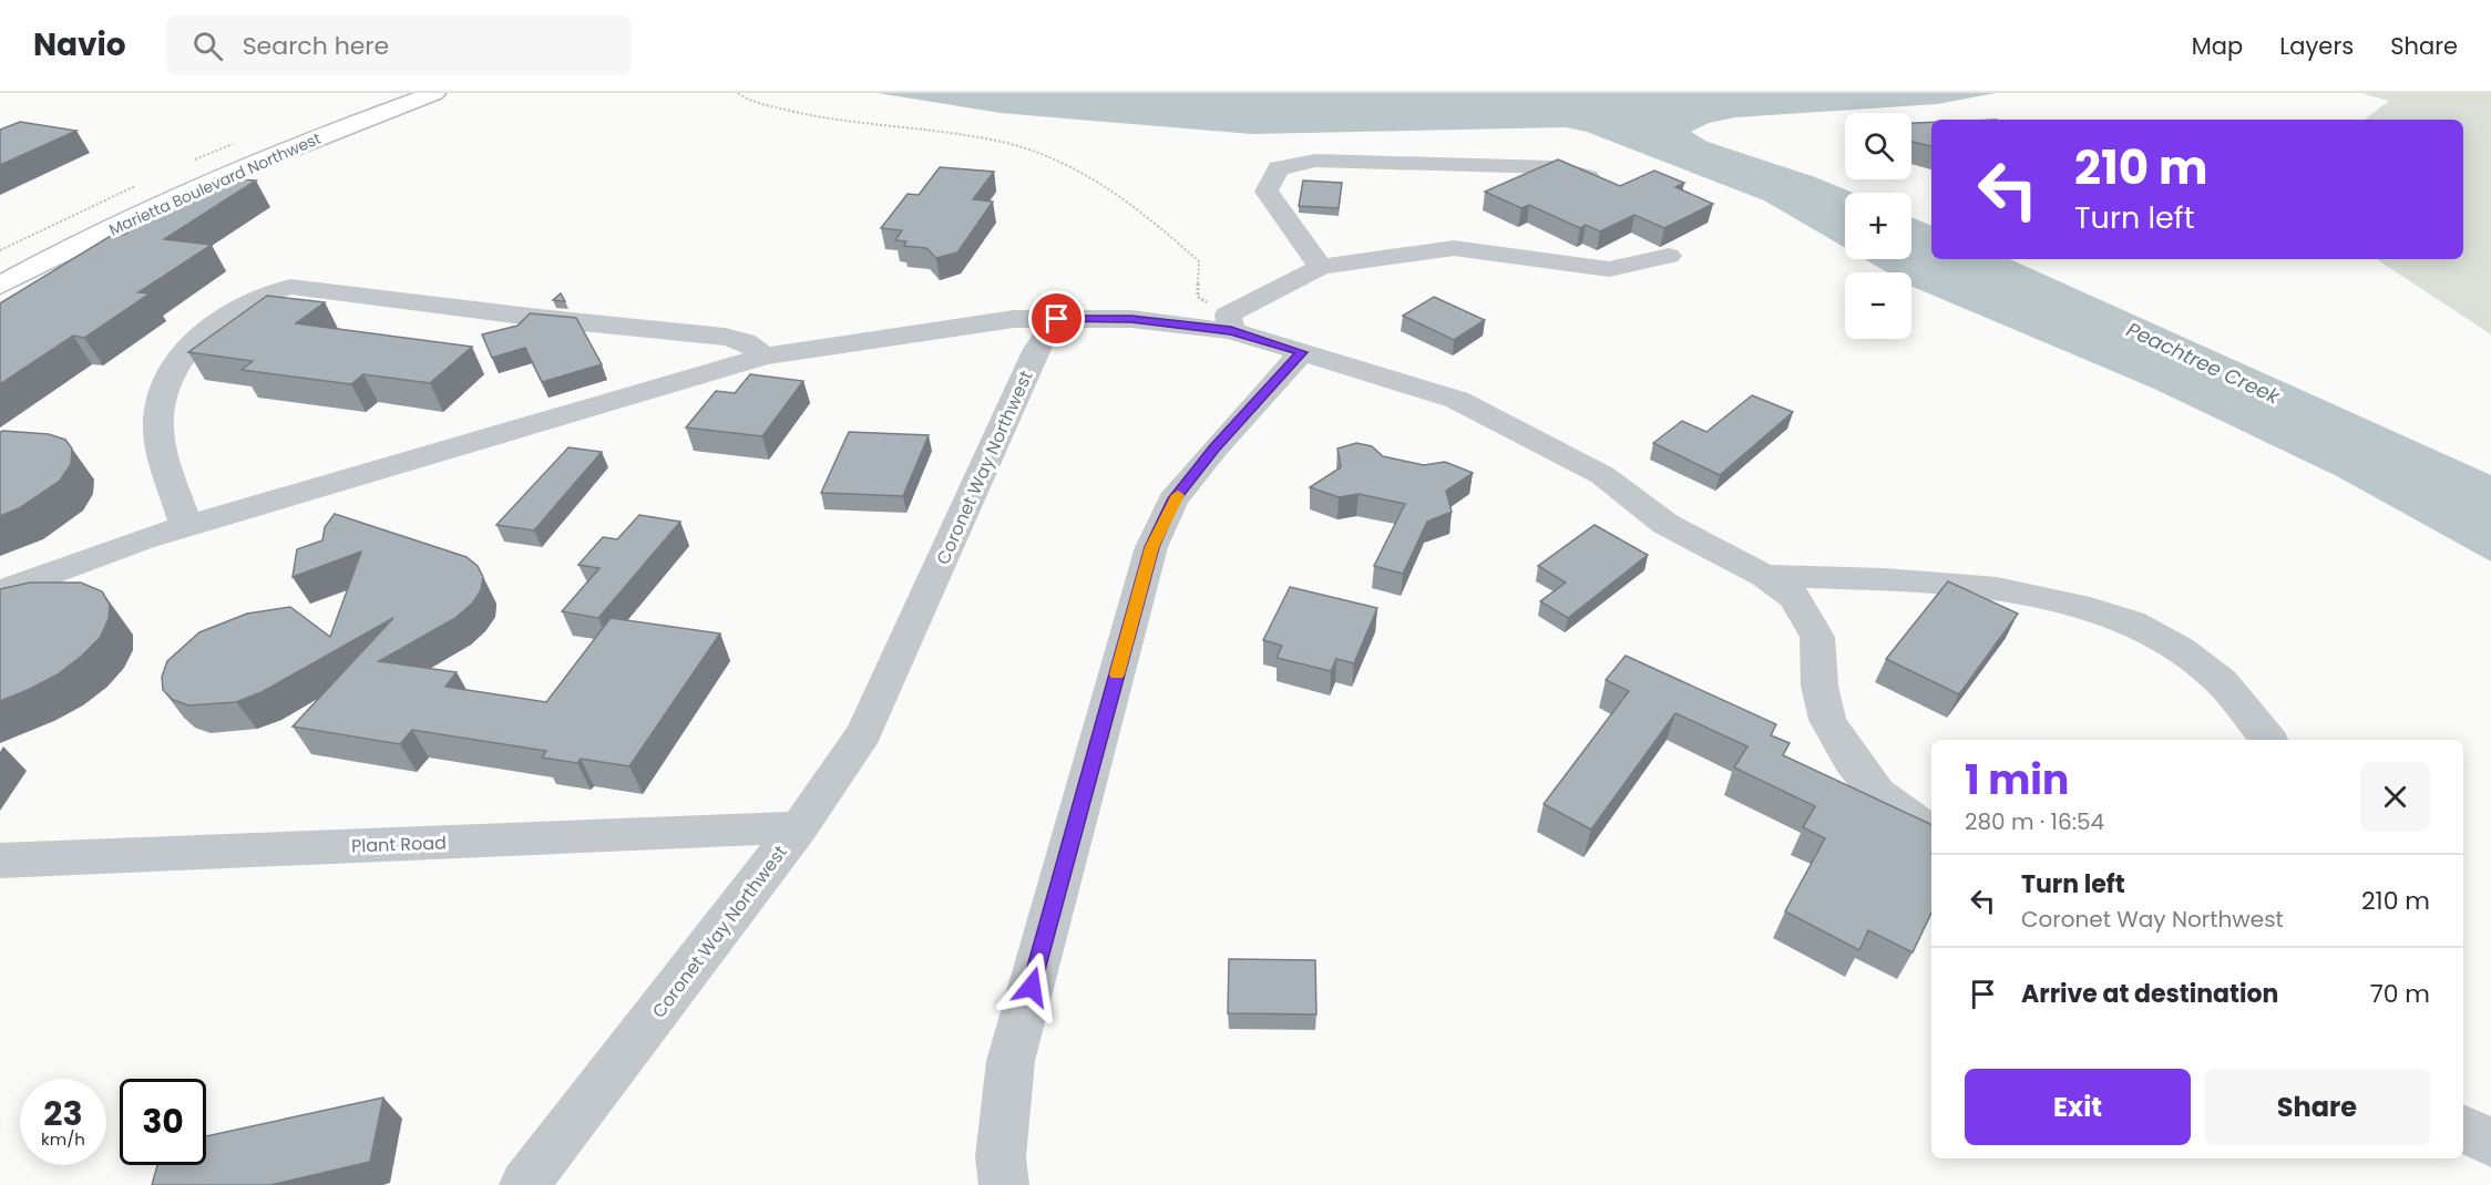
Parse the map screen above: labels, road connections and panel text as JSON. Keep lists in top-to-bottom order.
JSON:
{
  "streets": {
    "main road": ["Marietta Boulevard Northwest"],
    "street": ["Coronet Way Northwest", "Plant Road"]
  },
  "crossings": [
    ["Coronet Way Northwest", "Plant Road"]
  ],
  "water": ["Peachtree Creek"],
  "page": {
    "header": "Navio",
    "search": "Search here",
    "nav": ["Map", "Layers", "Share"],
    "map_buttons": ["+", "−"],
    "turn": ["210 m", "Turn left"],
    "heading": ["1 min", "280 m · 16:54"],
    "list": [
      {
        "name": "Turn left",
        "note": "Coronet Way Northwest",
        "value": "210 m"
      },
      {
        "name": "Arrive at destination",
        "value": "70 m"
      }
    ],
    "buttons": ["Exit", "Share"],
    "speed": "23 km/h",
    "limit": "30"
  }
}
